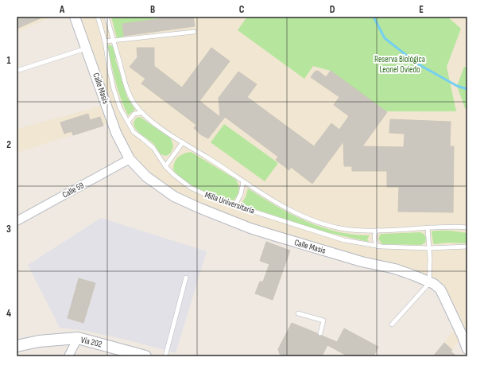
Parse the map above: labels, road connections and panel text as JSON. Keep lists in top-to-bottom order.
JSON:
{
  "streets": {
    "main road": ["Vía 202"],
    "street": ["Calle Masís", "Calle 59", "Calle Masis"],
    "lane": ["Milla Universitaria"]
  },
  "crossings": [
    ["Calle Masís", "Calle 59"],
    ["Calle Masís", "Calle Masis"],
    ["Calle 59", "Calle Masis"]
  ],
  "parks": ["Reserva Biológica Leonel Oviedo"],
  "grid": {
    "columns": [
      "A",
      "B",
      "C",
      "D",
      "E"
    ],
    "rows": [
      "1",
      "2",
      "3",
      "4"
    ]
  }
}
